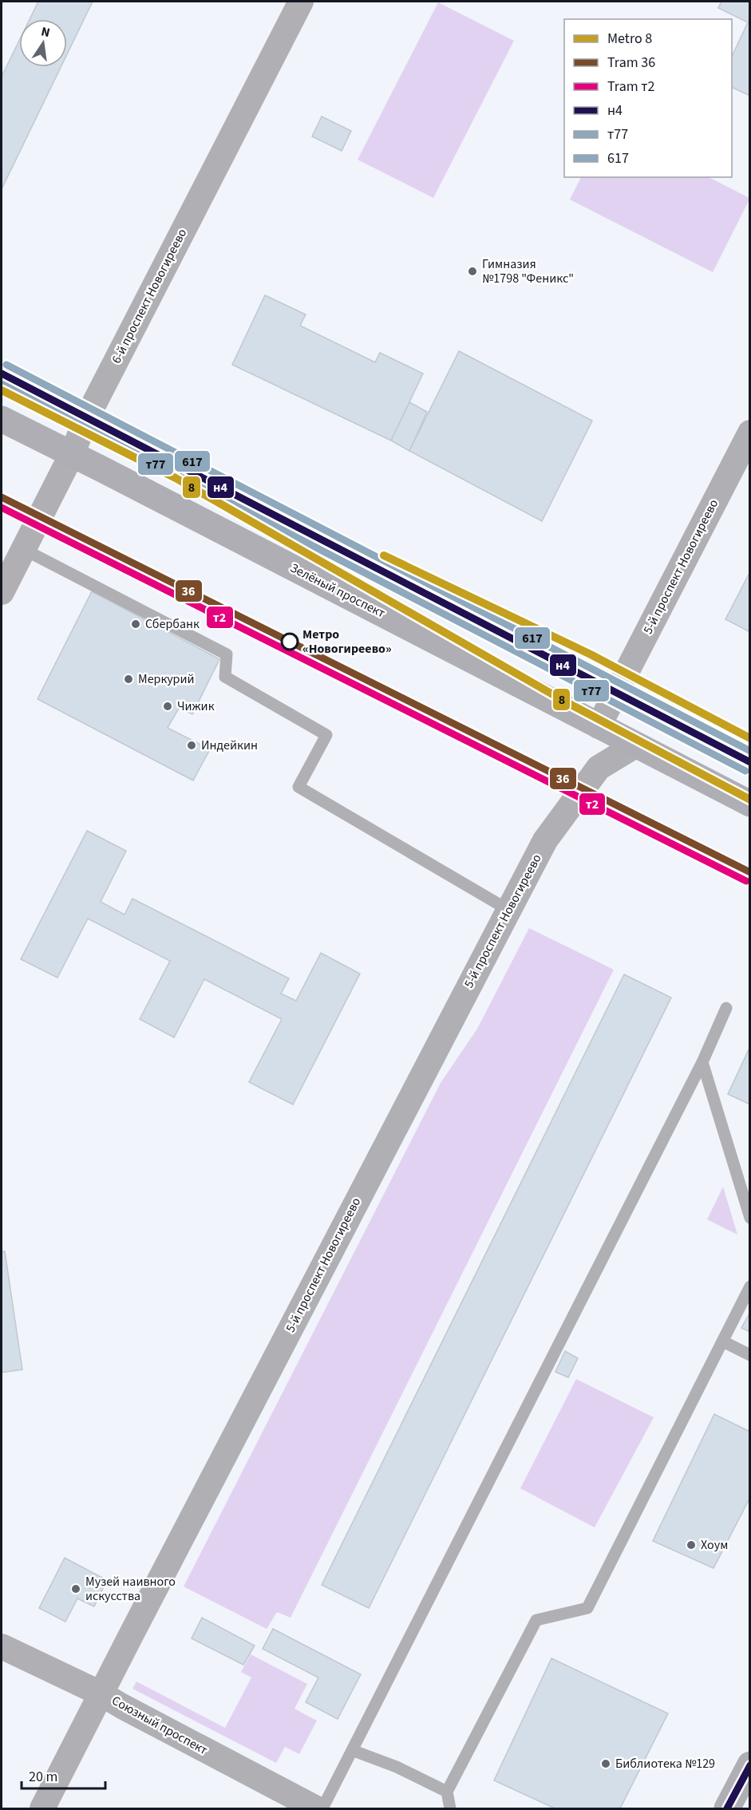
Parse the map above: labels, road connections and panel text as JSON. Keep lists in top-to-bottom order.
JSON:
{
  "streets": {
    "main road": ["Зелёный проспект"],
    "street": ["6-й проспект Новогиреево", "5-й проспект Новогиреево", "Союзный проспект"]
  },
  "crossings": [
    ["6-й проспект Новогиреево", "Зелёный проспект"],
    ["5-й проспект Новогиреево", "Зелёный проспект"],
    ["5-й проспект Новогиреево", "Союзный проспект"]
  ],
  "places": [
    "Гимназия №1798 \"Феникс\"",
    "Сбербанк",
    "Метро «Новогиреево»",
    "Меркурий",
    "Чижик",
    "Индейкин",
    "Хоум",
    "Музей наивного искусства",
    "Библиотека №129"
  ],
  "lines": [
    "transit line 617",
    "transit line н4",
    "transit line т77",
    "metro line 8",
    "tram line 36",
    "tram line т2"
  ],
  "legend": [
    "Metro 8",
    "Tram 36",
    "Tram т2",
    "н4",
    "т77",
    "617"
  ],
  "scale_bar": "20 m",
  "north": "top"
}
